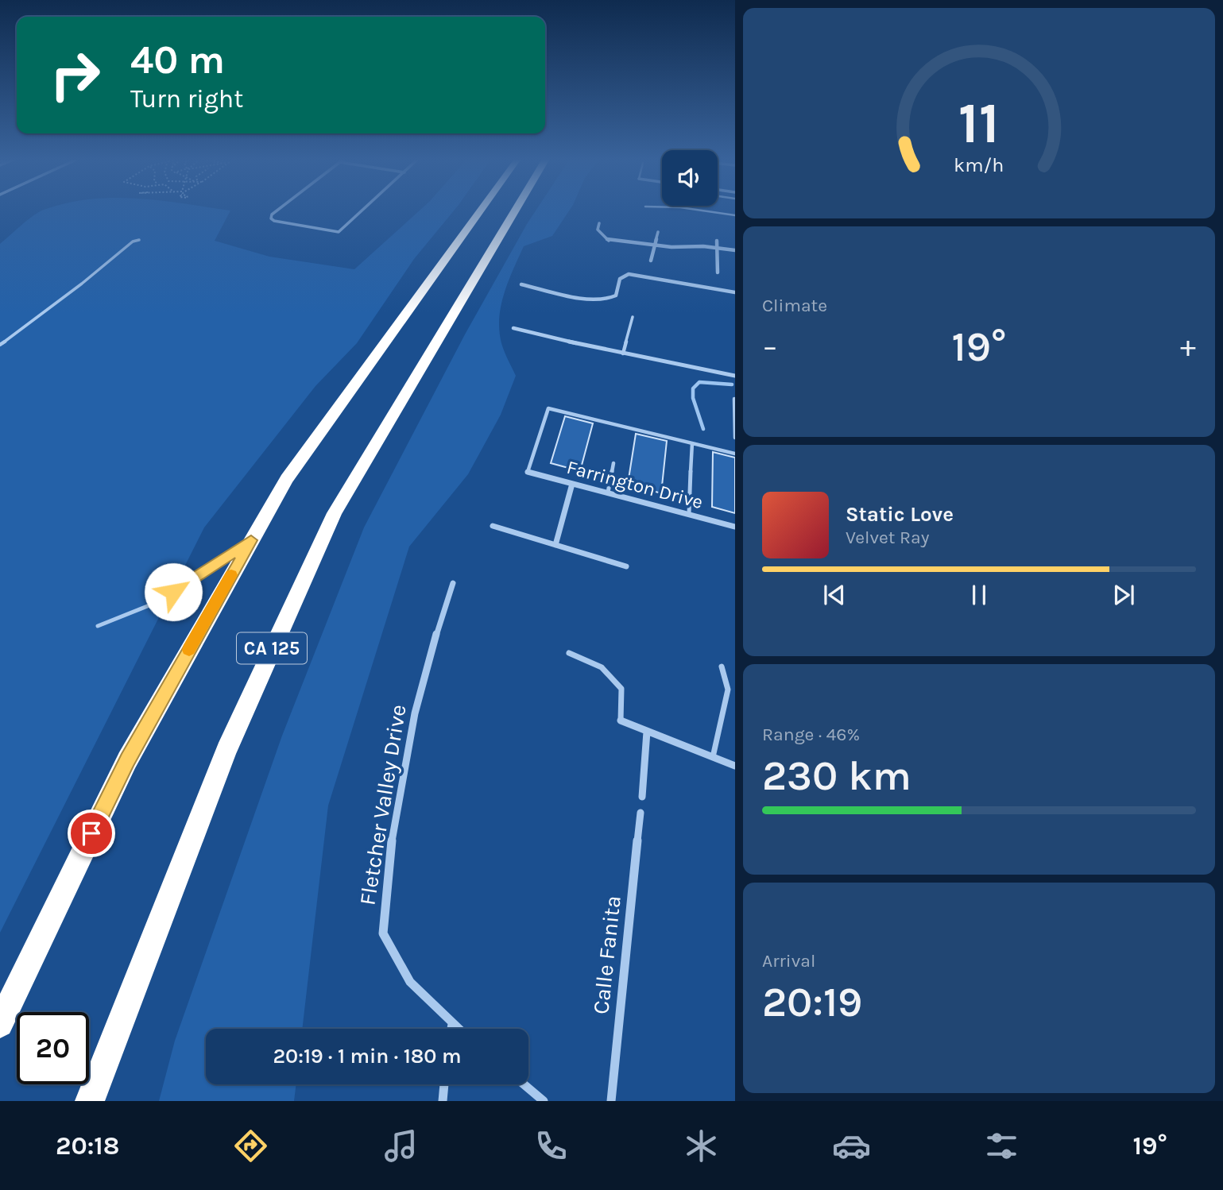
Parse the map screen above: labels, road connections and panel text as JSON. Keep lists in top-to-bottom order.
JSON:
{
  "streets": {
    "highway": ["CA 125"],
    "street": ["Farrington Drive", "Fletcher Valley Drive", "Calle Fanita"]
  },
  "page": {
    "turn": ["40 m", "Turn right"],
    "tile": [
      "Climate",
      ["Range · 46%", "230 km"],
      ["Arrival", "20:19"]
    ],
    "heat": ["−", "19°", "+"],
    "song": ["Static Love", "Velvet Ray"],
    "limit": "20",
    "trip": "20:19 · 1 min · 180 m",
    "tabs": ["20:18", "19°"],
    "gauge": ["11", "km/h"]
  }
}
